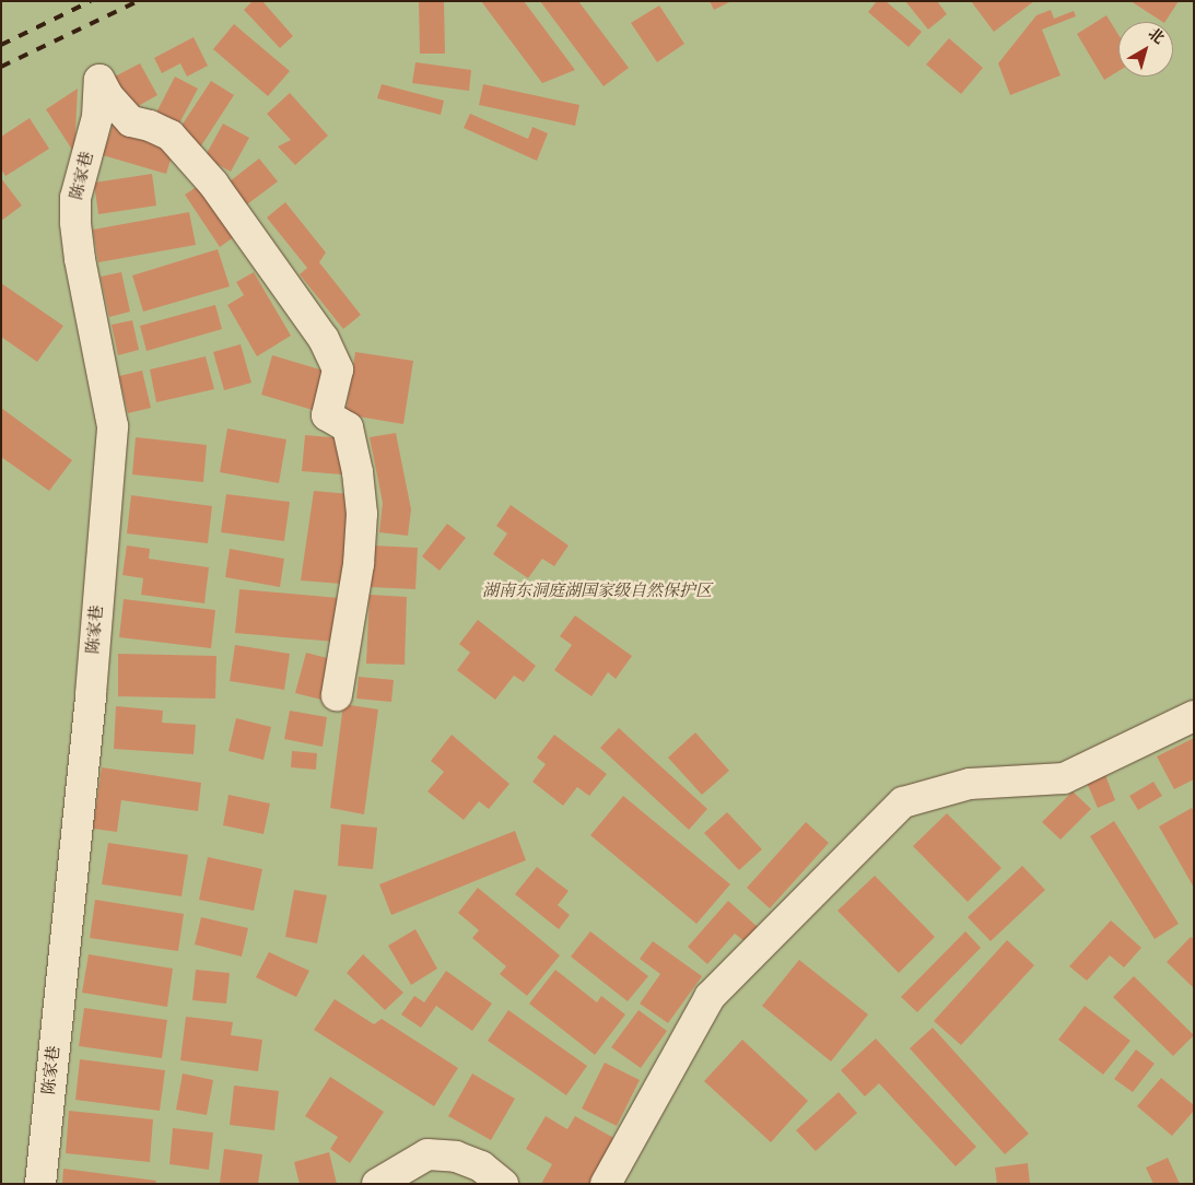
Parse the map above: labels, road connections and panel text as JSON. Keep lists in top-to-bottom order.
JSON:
{
  "streets": {
    "street": ["陈家巷"]
  },
  "parks": ["湖南东洞庭湖国家级自然保护区"],
  "north": "top right"
}
